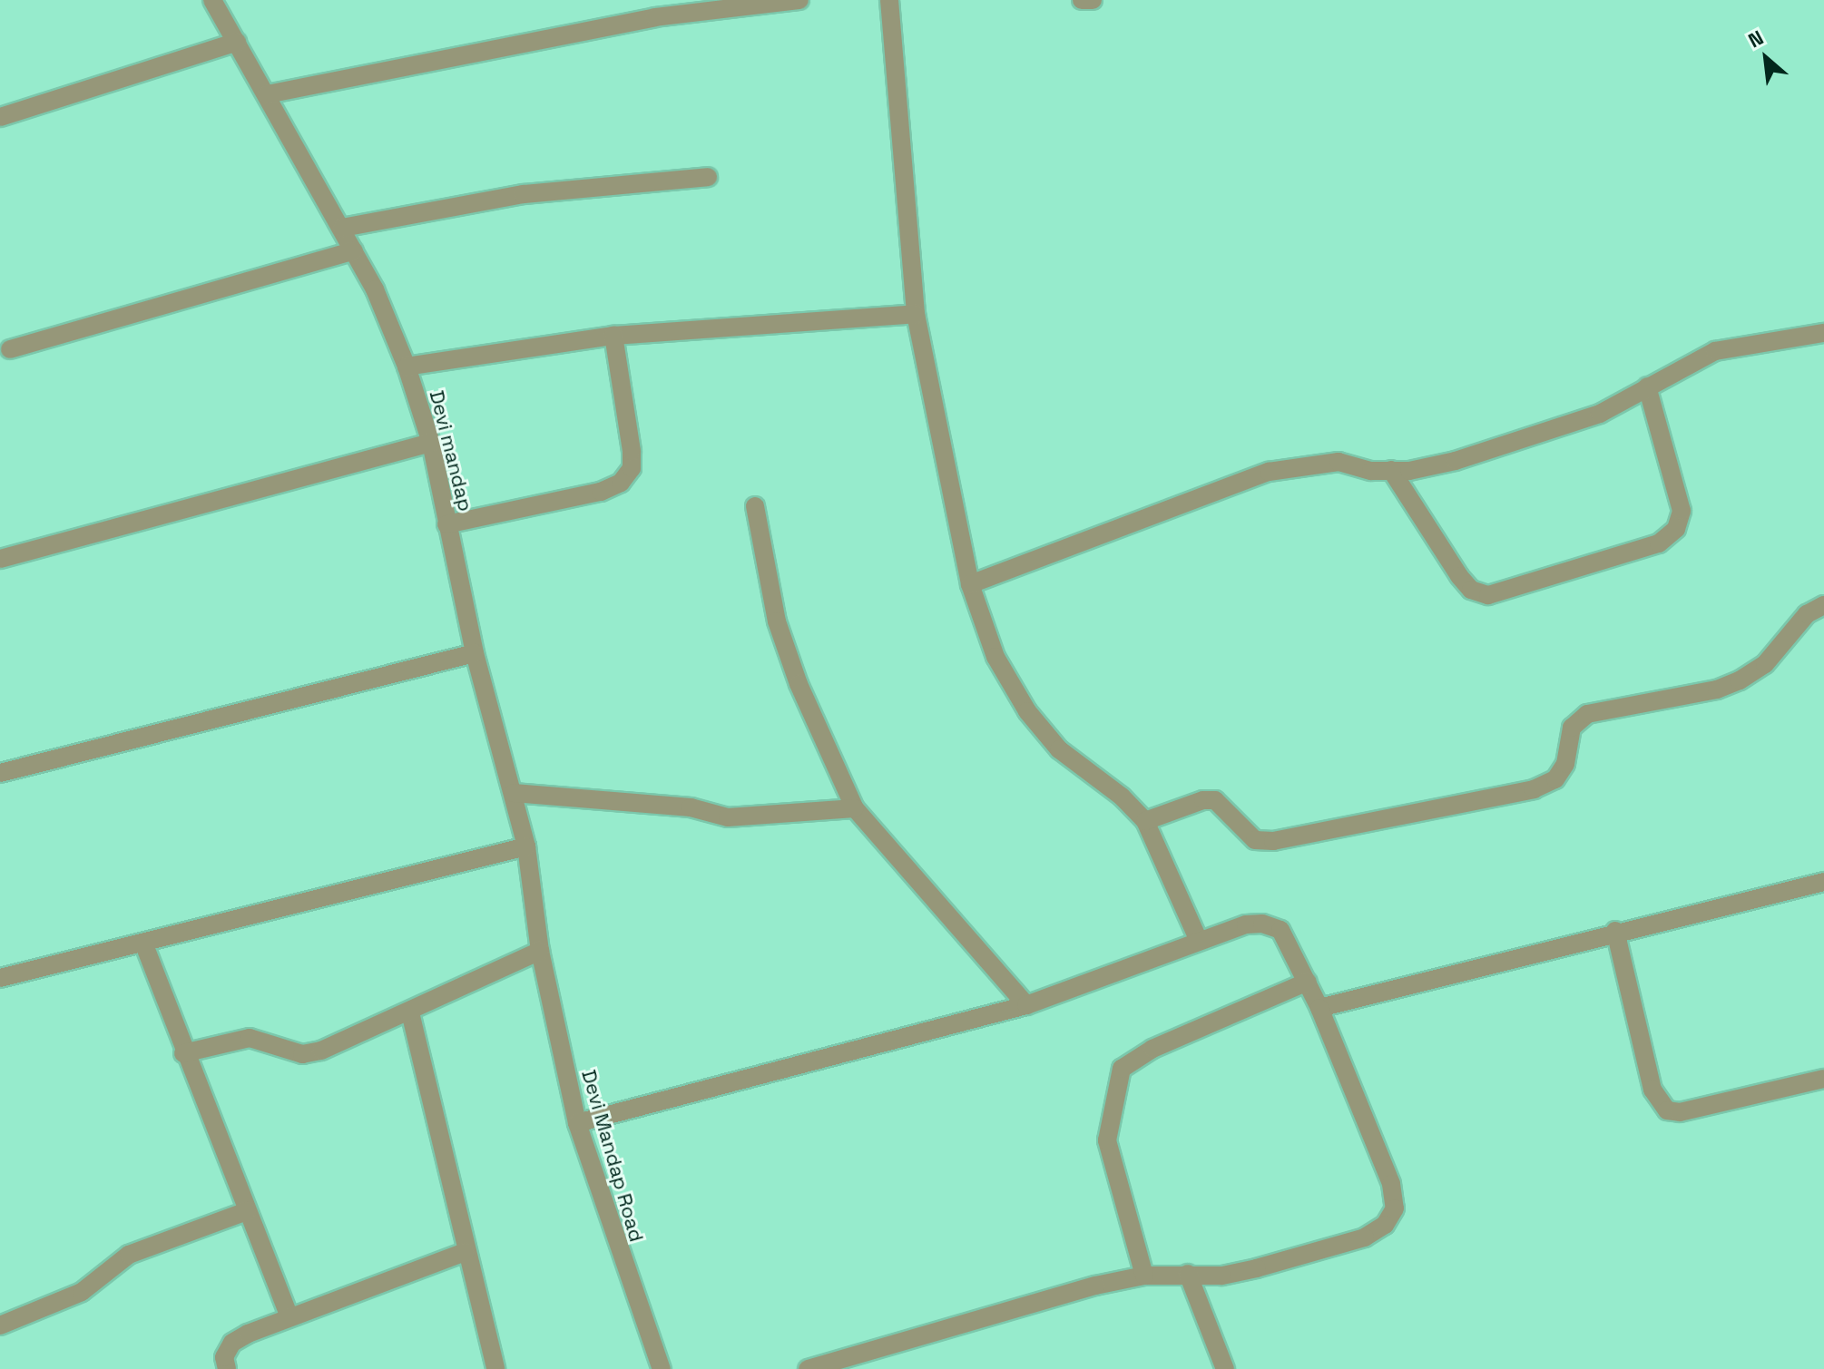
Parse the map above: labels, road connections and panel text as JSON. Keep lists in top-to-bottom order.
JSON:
{
  "streets": {
    "street": ["Devi mandap", "Devi Mandap Road"]
  },
  "crossings": [
    ["Devi mandap", "Devi Mandap Road"]
  ],
  "north": "top left"
}
